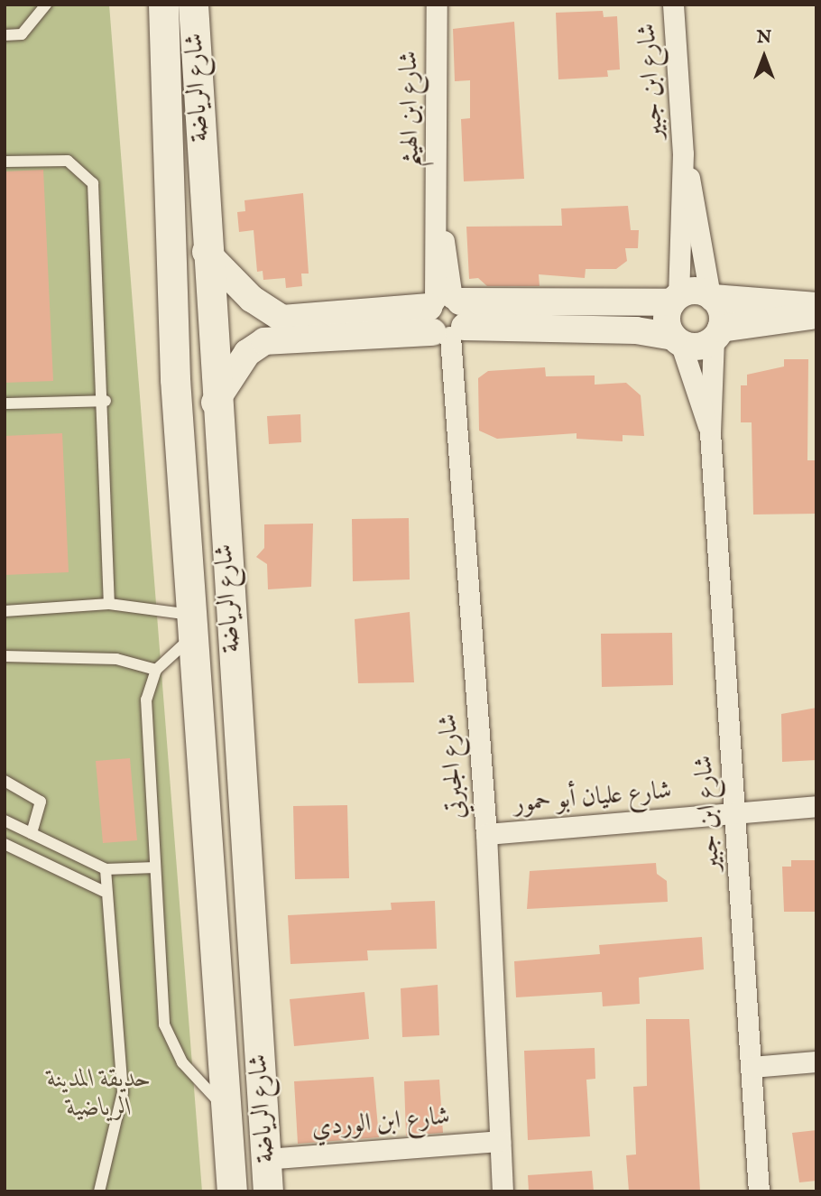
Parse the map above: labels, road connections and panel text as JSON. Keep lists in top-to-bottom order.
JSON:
{
  "streets": {
    "main road": ["شارع الرياضة"],
    "street": [
      "شارع ابن جبير",
      "شارع ابن الهيثم",
      "شارع الجبرتي",
      "شارع عليان أبو حمور",
      "شارع ابن الوردي"
    ]
  },
  "crossings": [
    ["شارع ابن جبير", "شارع عليان أبو حمور"],
    ["شارع الرياضة", "شارع ابن الوردي"],
    ["شارع ابن الهيثم", "شارع الجبرتي"],
    ["شارع الجبرتي", "شارع عليان أبو حمور"],
    ["شارع الجبرتي", "شارع ابن الوردي"]
  ],
  "parks": ["حديقة المدينة الرياضية"],
  "north": "top"
}
